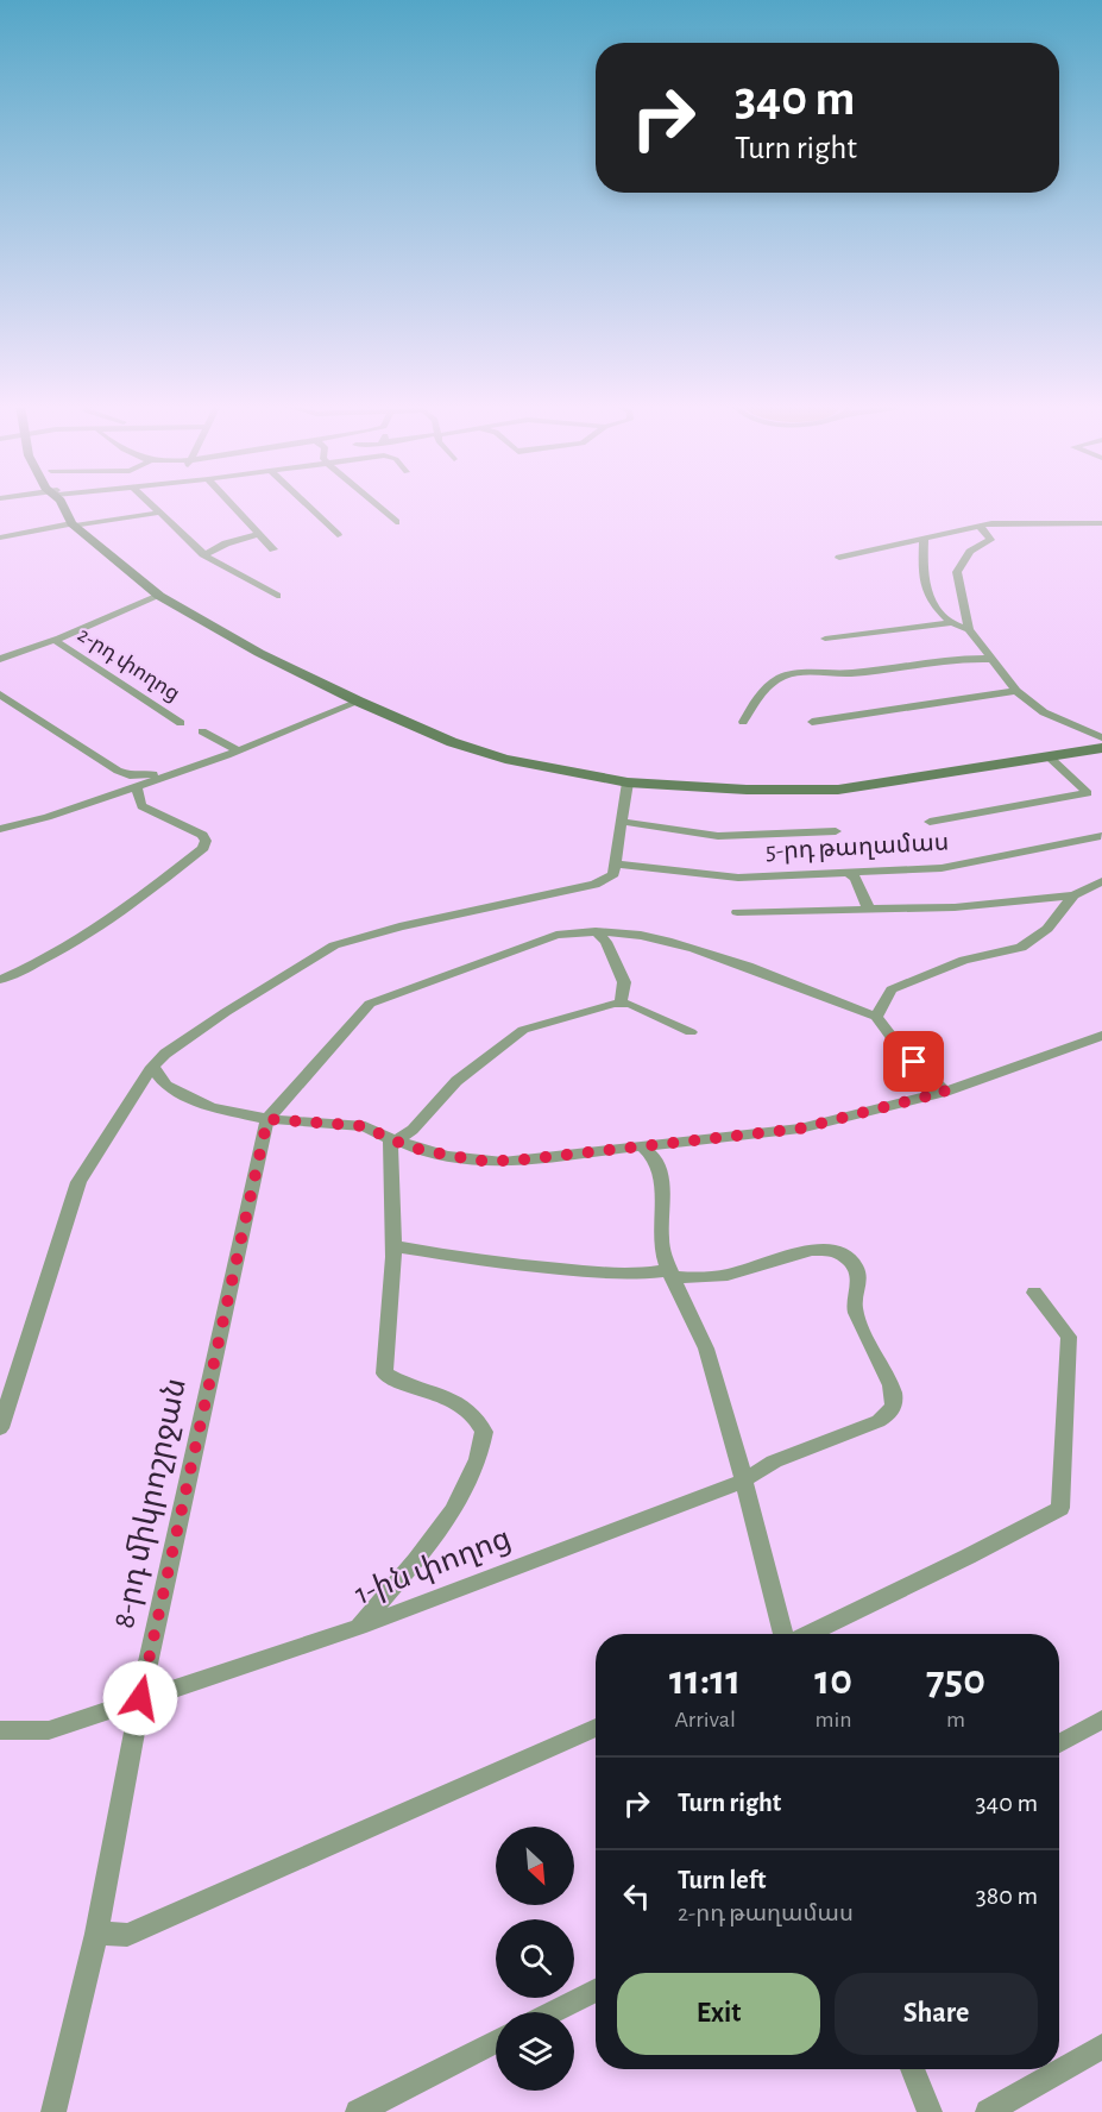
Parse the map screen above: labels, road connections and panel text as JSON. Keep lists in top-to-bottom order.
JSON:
{
  "streets": {
    "street": [
      "2-րդ փողոց",
      "5-րդ թաղամաս",
      "8-րդ միկրոշրջան",
      "1-ին փողոց"
    ]
  },
  "crossings": [
    ["8-րդ միկրոշրջան", "1-ին փողոց"]
  ],
  "north": "bottom right",
  "page": {
    "turn": ["340 m", "Turn right"],
    "eta": [
      "11:11",
      "Arrival",
      "10",
      "min",
      "750",
      "m"
    ],
    "list": [
      {
        "name": "Turn right",
        "value": "340 m"
      },
      {
        "name": "Turn left",
        "note": "2-րդ թաղամաս",
        "value": "380 m"
      }
    ],
    "buttons": ["Exit", "Share"]
  }
}
